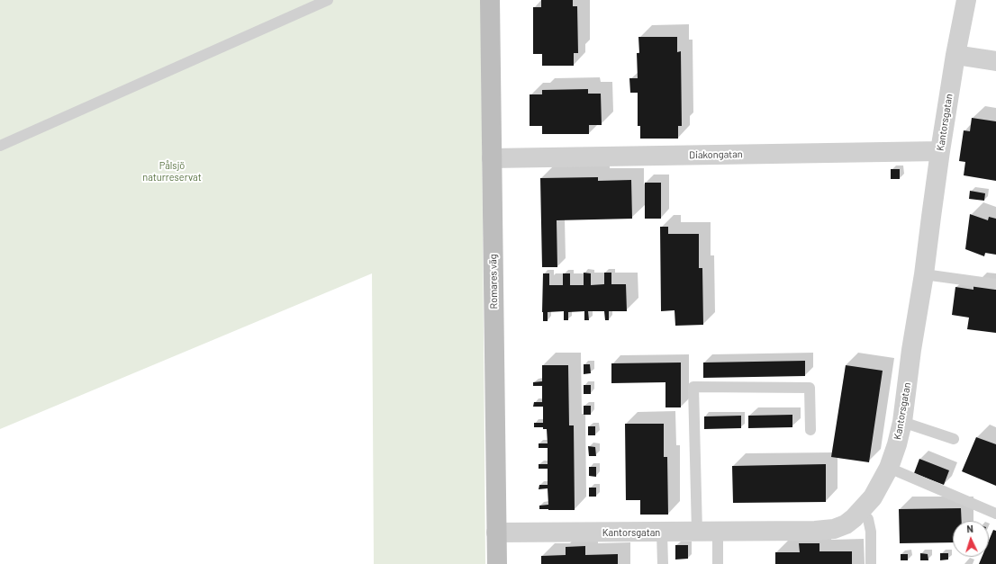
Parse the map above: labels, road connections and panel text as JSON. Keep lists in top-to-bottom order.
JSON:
{
  "streets": {
    "street": ["Kantorsgatan", "Diakongatan", "Romares väg"]
  },
  "crossings": [
    ["Kantorsgatan", "Diakongatan"],
    ["Kantorsgatan", "Romares väg"],
    ["Diakongatan", "Romares väg"]
  ],
  "parks": ["Pålsjö naturreservat"],
  "north": "top"
}
